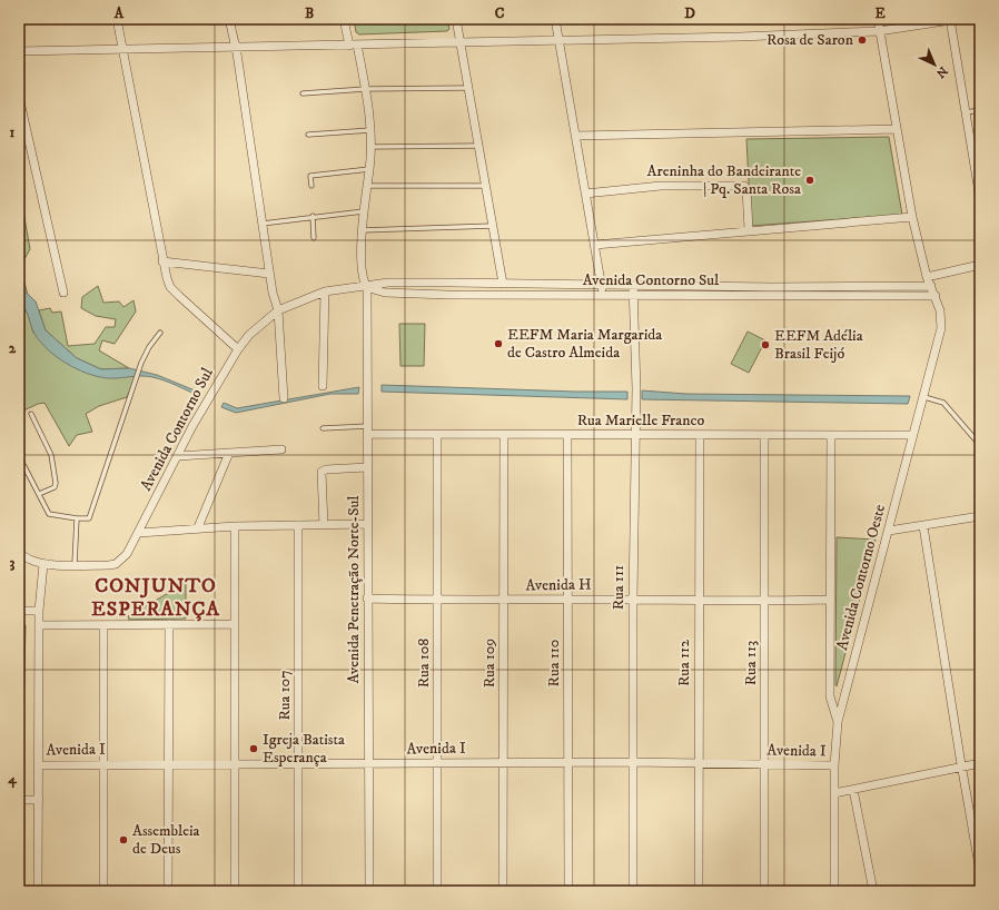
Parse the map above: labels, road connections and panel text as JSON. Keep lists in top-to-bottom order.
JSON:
{
  "streets": {
    "street": [
      "Avenida Contorno Sul",
      "Rua Marielle Franco",
      "Avenida Contorno Oeste",
      "Avenida H",
      "Rua 111",
      "Avenida Penetração Norte-Sul",
      "Rua 108",
      "Rua 109",
      "Rua 110",
      "Rua 112",
      "Rua 113",
      "Rua 107",
      "Avenida I"
    ]
  },
  "crossings": [
    ["Avenida Contorno Sul", "Avenida Contorno Oeste"],
    ["Avenida Contorno Sul", "Rua 111"],
    ["Avenida Contorno Sul", "Avenida Penetração Norte-Sul"],
    ["Rua Marielle Franco", "Avenida Contorno Oeste"],
    ["Rua Marielle Franco", "Rua 111"],
    ["Rua Marielle Franco", "Avenida Penetração Norte-Sul"],
    ["Rua Marielle Franco", "Rua 108"],
    ["Rua Marielle Franco", "Rua 109"],
    ["Rua Marielle Franco", "Rua 110"],
    ["Rua Marielle Franco", "Rua 112"],
    ["Rua Marielle Franco", "Rua 113"],
    ["Avenida Contorno Oeste", "Avenida I"],
    ["Avenida H", "Rua 111"],
    ["Avenida H", "Avenida Penetração Norte-Sul"],
    ["Avenida H", "Rua 108"],
    ["Avenida H", "Rua 109"],
    ["Avenida H", "Rua 110"],
    ["Avenida H", "Rua 112"],
    ["Avenida H", "Rua 113"],
    ["Rua 111", "Avenida I"],
    ["Avenida Penetração Norte-Sul", "Avenida I"],
    ["Rua 108", "Avenida I"],
    ["Rua 109", "Avenida I"],
    ["Rua 110", "Avenida I"],
    ["Rua 112", "Avenida I"],
    ["Rua 113", "Avenida I"],
    ["Rua 107", "Avenida I"]
  ],
  "districts": ["CONJUNTO ESPERANÇA"],
  "places": [
    "Rosa de Saron",
    "Areninha do Bandeirante | Pq. Santa Rosa",
    "EEFM Maria Margarida de Castro Almeida",
    "EEFM Adélia Brasil Feijó",
    "Igreja Batista Esperança",
    "Assembleia de Deus"
  ],
  "north": "bottom right",
  "grid": {
    "columns": [
      "A",
      "B",
      "C",
      "D",
      "E"
    ],
    "rows": [
      "1",
      "2",
      "3",
      "4"
    ]
  }
}
